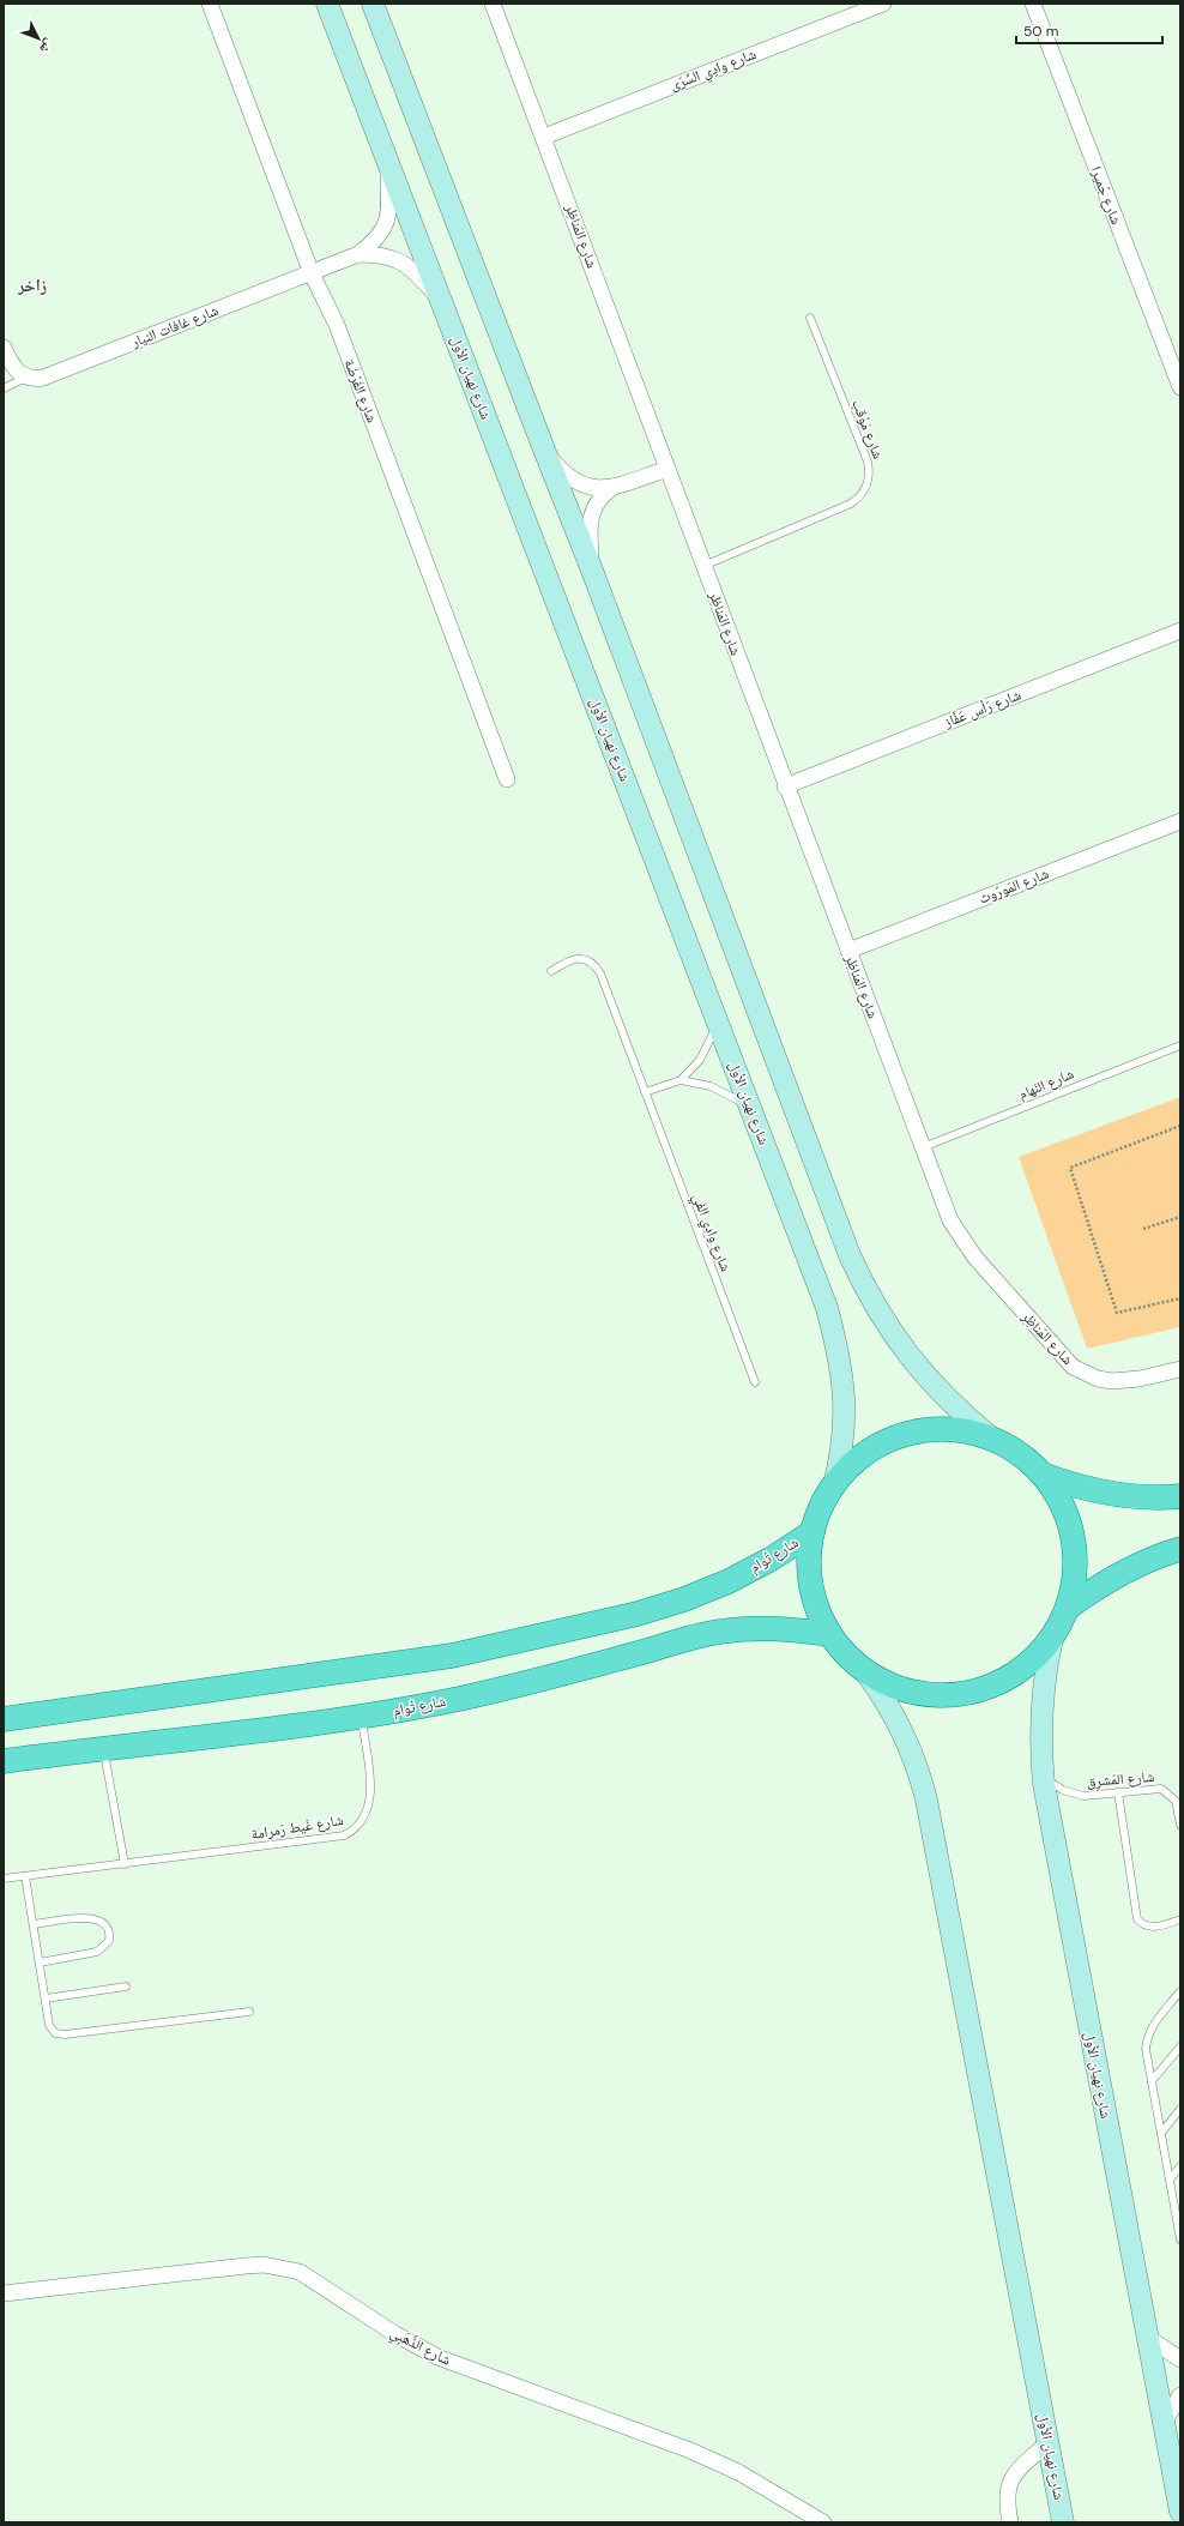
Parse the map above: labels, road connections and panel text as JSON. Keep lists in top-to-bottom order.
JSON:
{
  "streets": {
    "main road": ["شارع نهيان الأول", "شارع تُوام"],
    "street": [
      "شارع وادِي السَّرَى",
      "شارع جُميرا",
      "شارع المَناظِر",
      "شارع غافات النيار",
      "شارع الفَرْضَة",
      "شارع رَأس عَفَّاز",
      "شارع المَورُوث",
      "شارع الذَّهَبِي"
    ],
    "lane": [
      "شارع مَوْقب",
      "شارع النَهام",
      "شارع وادِي الفَي",
      "شارع المَشرِق",
      "شارع غَيط رَمرامة"
    ]
  },
  "crossings": [
    ["شارع وادِي السَّرَى", "شارع المَناظِر"],
    ["شارع المَناظِر", "شارع مَوْقب"],
    ["شارع المَناظِر", "شارع رَأس عَفَّاز"],
    ["شارع المَناظِر", "شارع المَورُوث"],
    ["شارع المَناظِر", "شارع النَهام"],
    ["شارع غافات النيار", "شارع نهيان الأول"],
    ["شارع غافات النيار", "شارع الفَرْضَة"],
    ["شارع نهيان الأول", "شارع المَشرِق"],
    ["شارع تُوام", "شارع غَيط رَمرامة"]
  ],
  "districts": ["زاخر"],
  "scale_bar": "50 m",
  "north": "bottom right"
}
